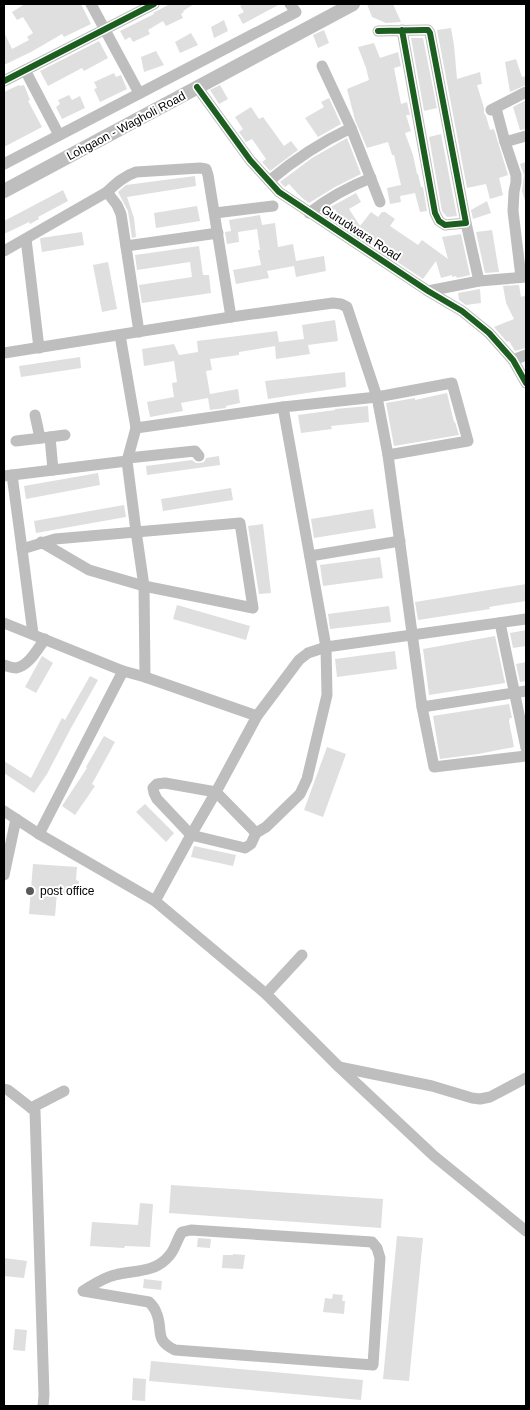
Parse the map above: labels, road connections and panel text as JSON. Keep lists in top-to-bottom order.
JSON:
{
  "streets": {
    "main road": ["Lohgaon - Wagholi Road"],
    "street": ["Gurudwara Road"]
  },
  "crossings": [
    ["Lohgaon - Wagholi Road", "Gurudwara Road"]
  ],
  "places": ["post office"]
}
